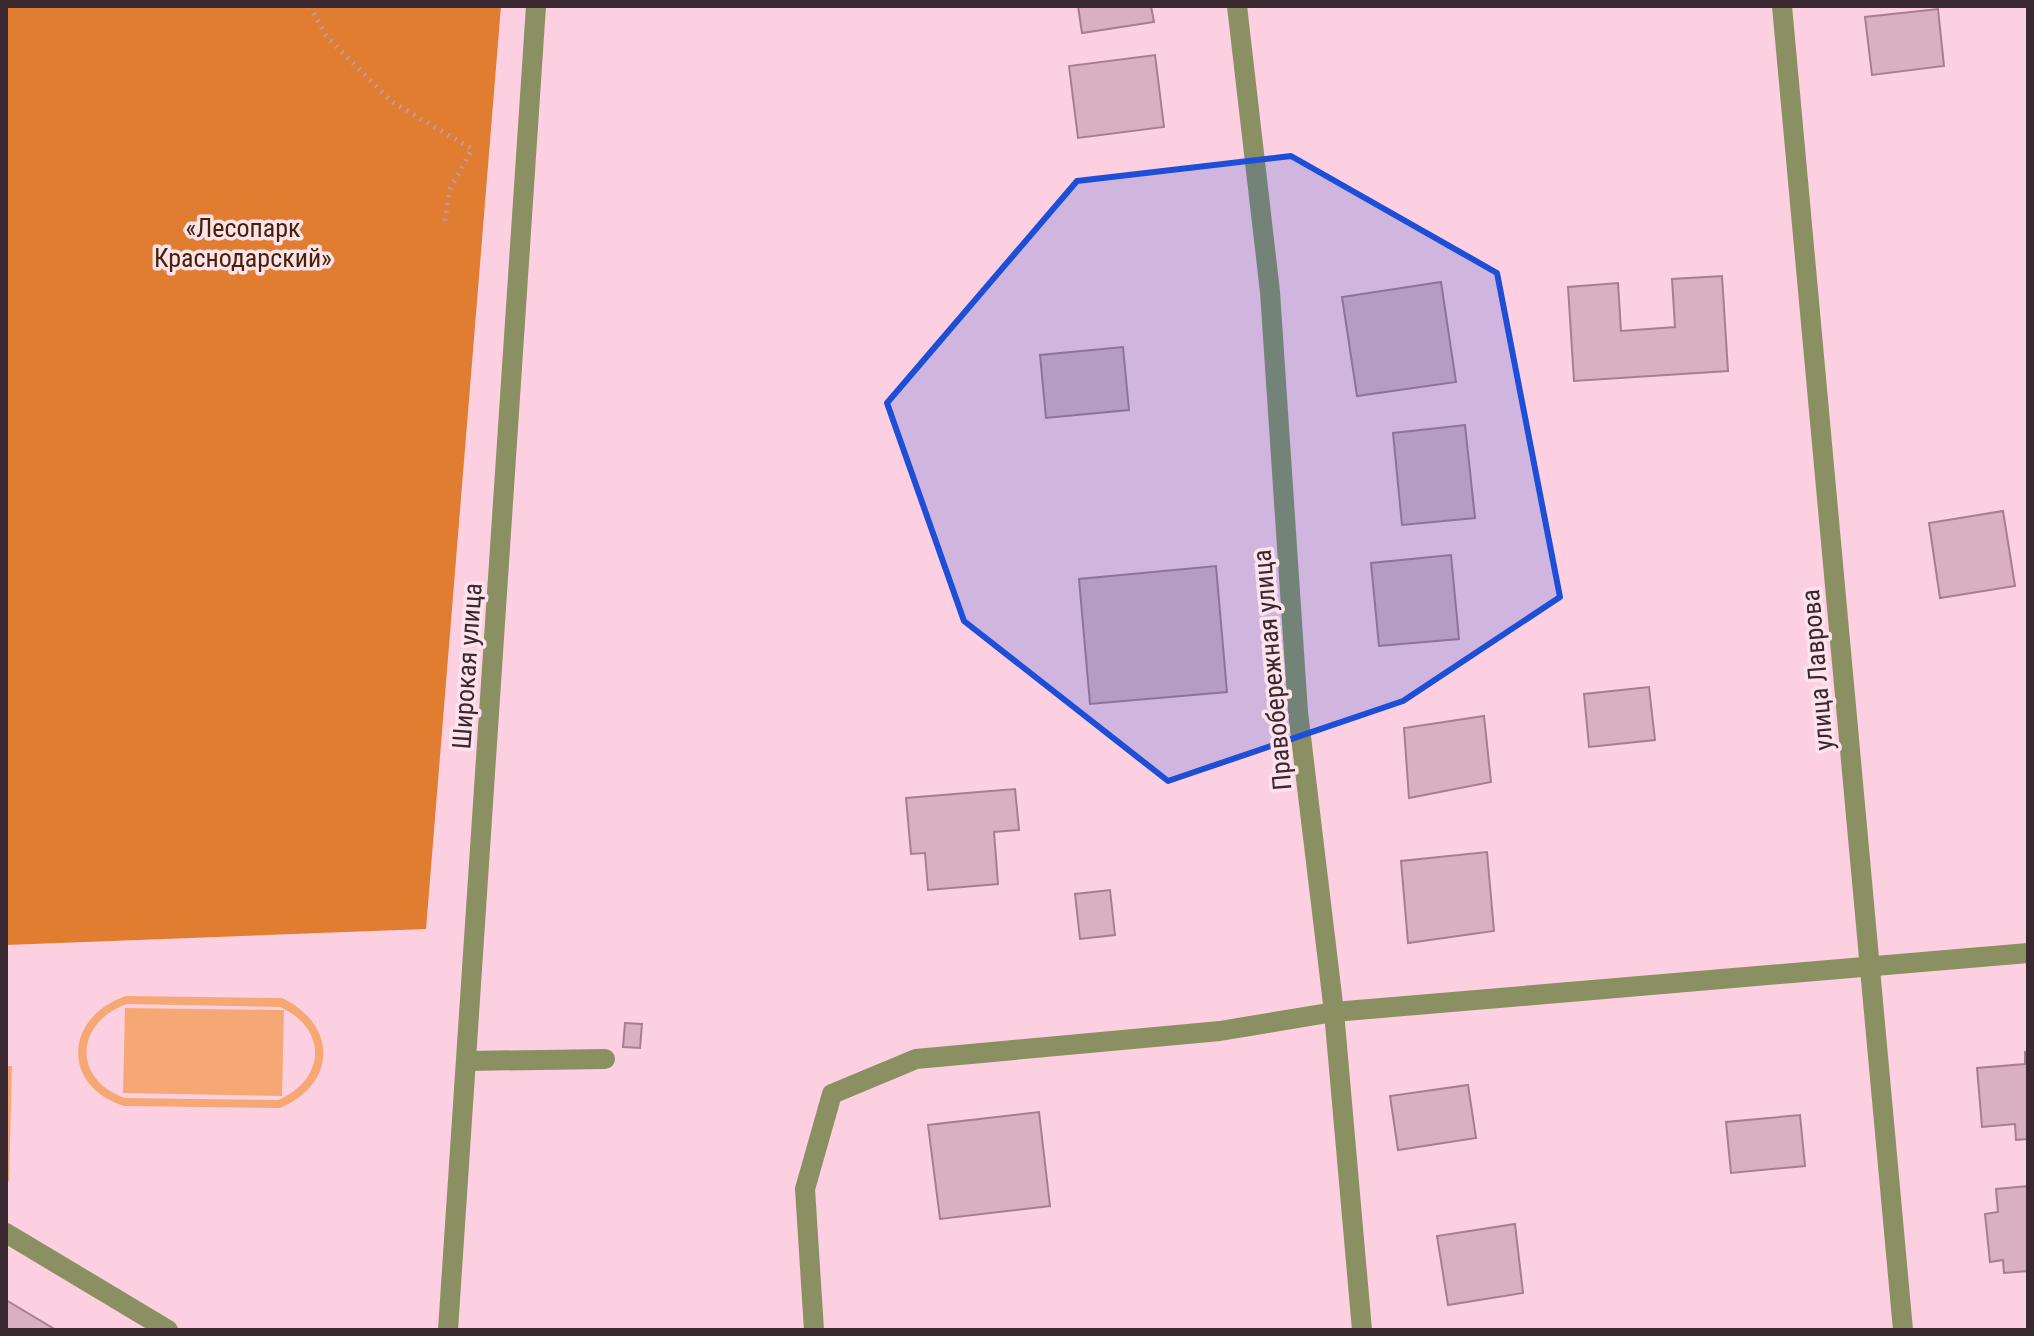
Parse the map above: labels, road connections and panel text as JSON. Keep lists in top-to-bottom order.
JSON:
{
  "streets": {
    "street": ["Широкая улица", "Правобережная улица", "улица Лаврова"]
  },
  "parks": ["«Лесопарк Краснодарский»"]
}
